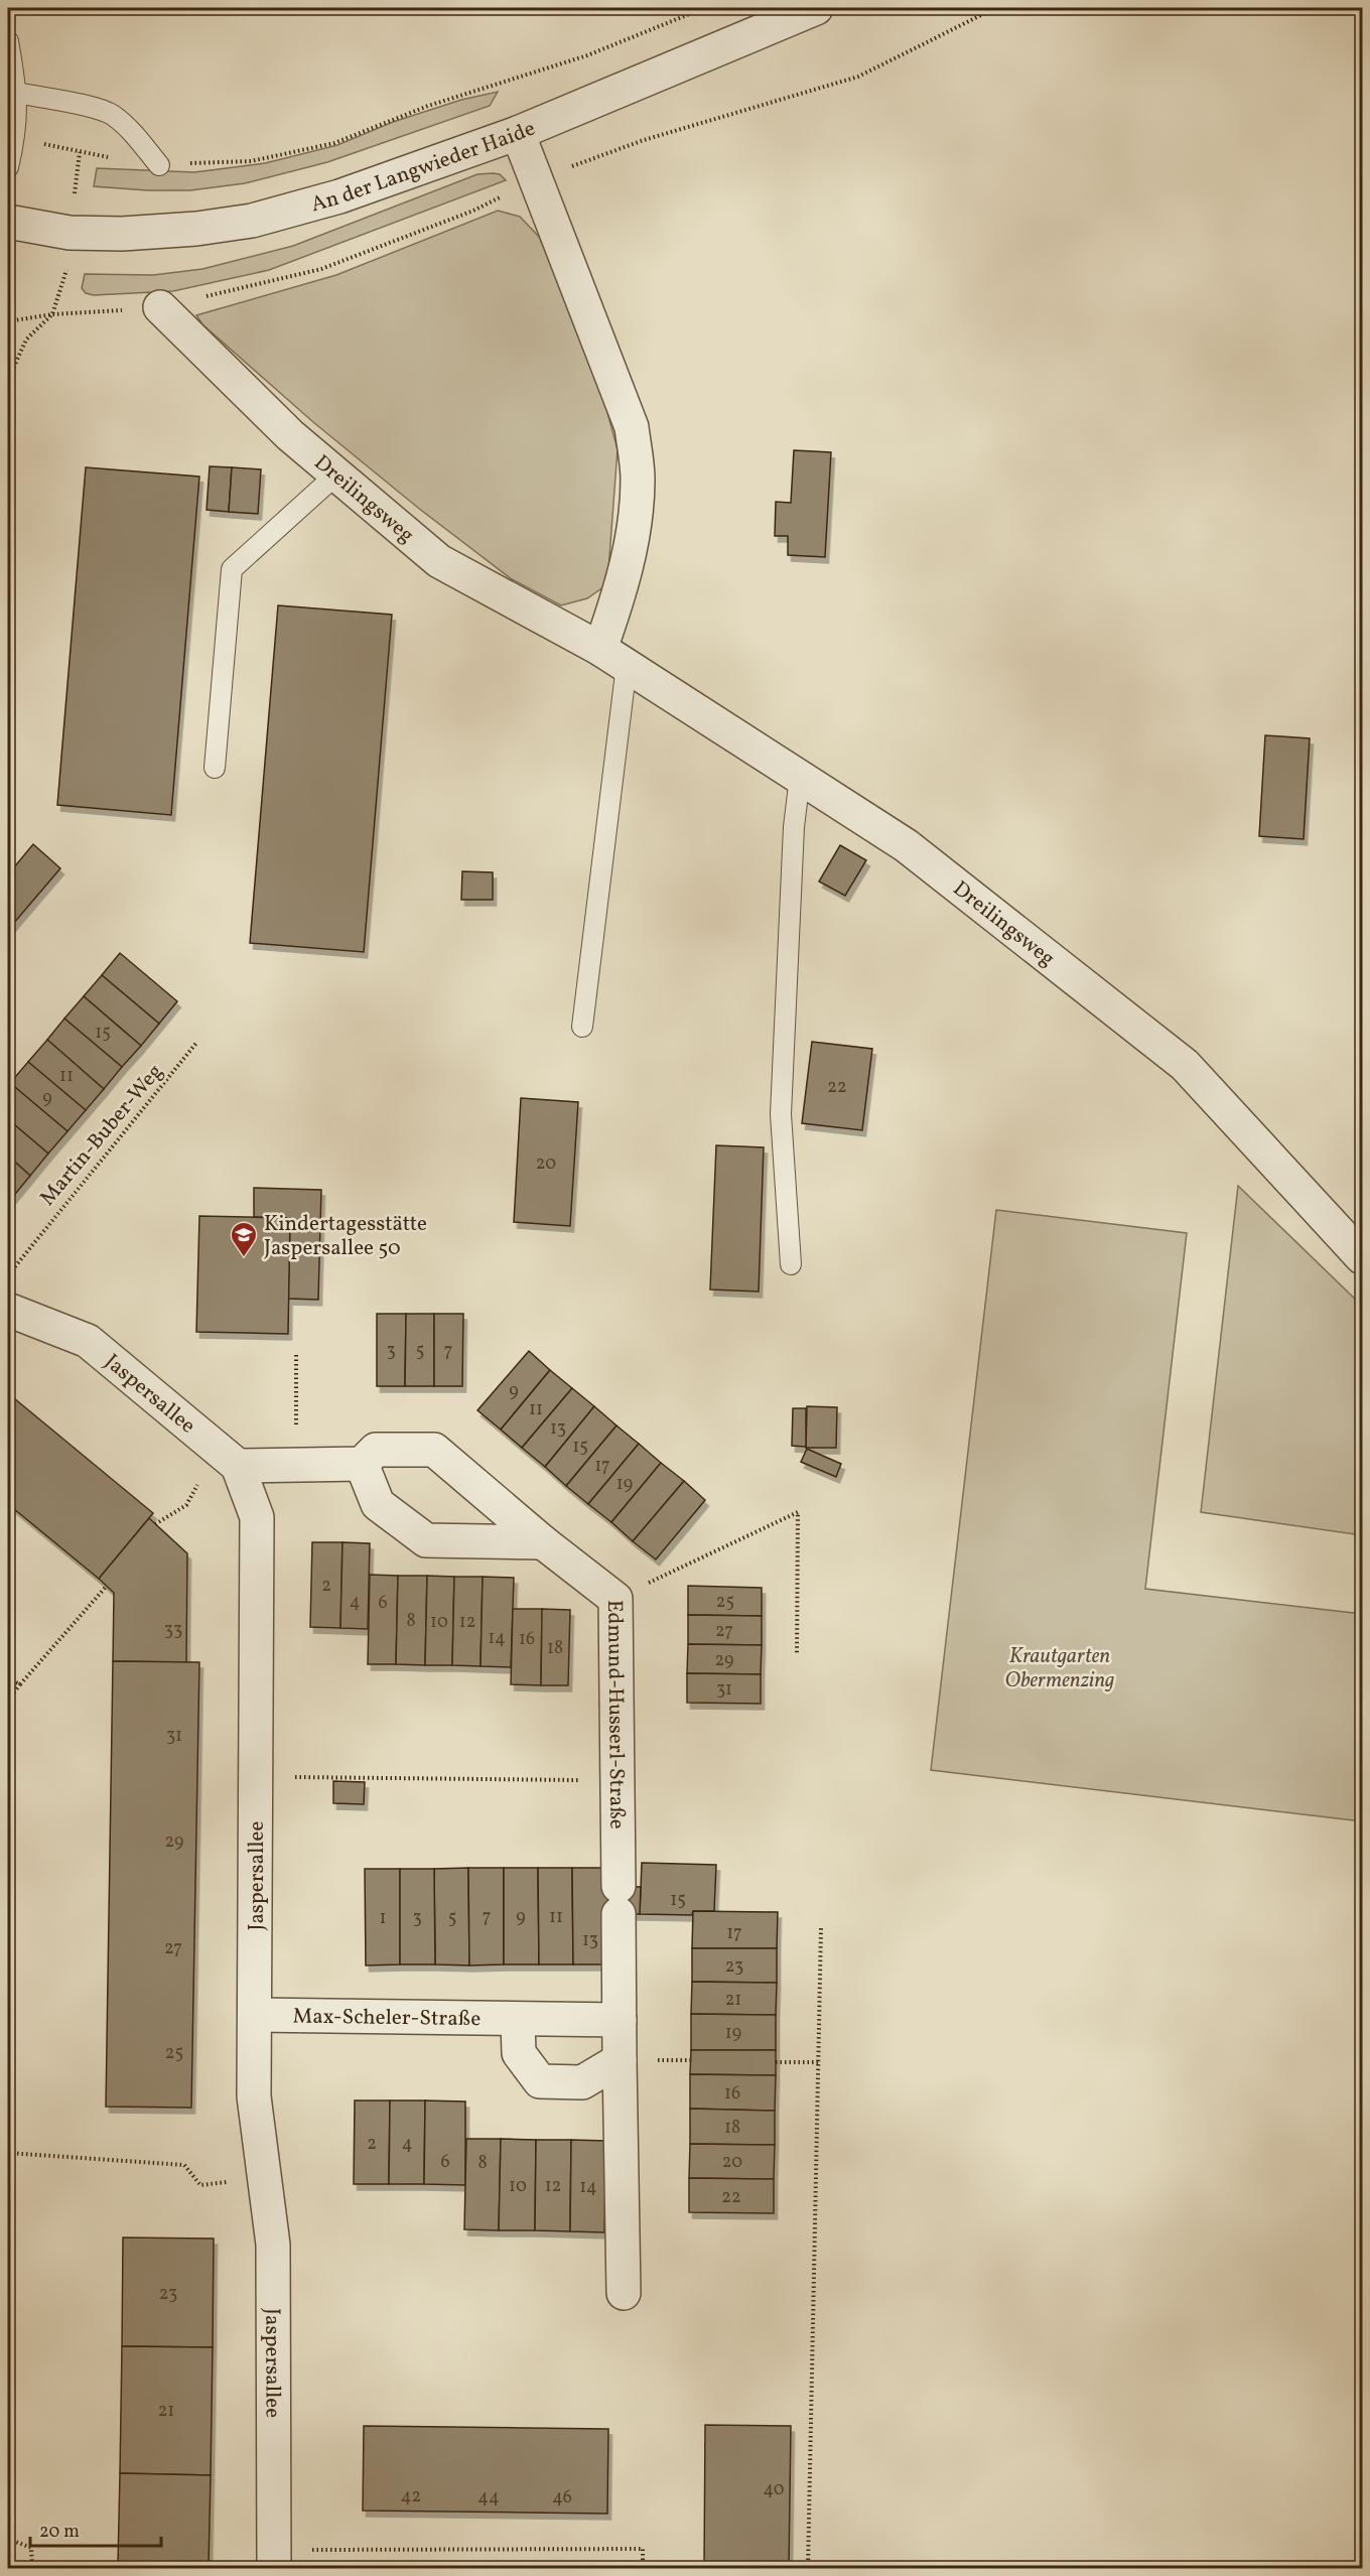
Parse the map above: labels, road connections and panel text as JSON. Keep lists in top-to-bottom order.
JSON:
{
  "streets": {
    "street": [
      "An der Langwieder Haide",
      "Dreilingsweg",
      "Jaspersallee",
      "Edmund-Husserl-Straße",
      "Max-Scheler-Straße"
    ],
    "path": ["Martin-Buber-Weg"]
  },
  "crossings": [
    ["Jaspersallee", "Max-Scheler-Straße"],
    ["Edmund-Husserl-Straße", "Max-Scheler-Straße"]
  ],
  "parks": ["Krautgarten Obermenzing"],
  "places": {
    "school or university": ["Kindertagesstätte Jaspersallee 50"]
  },
  "house_numbers": [
    "15",
    "11",
    "22",
    "9",
    "20",
    "3",
    "5",
    "7",
    "9",
    "11",
    "13",
    "15",
    "17",
    "19",
    "2",
    "4",
    "25",
    "6",
    "8",
    "10",
    "12",
    "33",
    "27",
    "14",
    "16",
    "18",
    "29",
    "31",
    "31",
    "29",
    "15",
    "7",
    "9",
    "11",
    "1",
    "3",
    "5",
    "17",
    "13",
    "27",
    "23",
    "21",
    "19",
    "25",
    "16",
    "18",
    "2",
    "4",
    "6",
    "20",
    "8",
    "10",
    "12",
    "14",
    "22",
    "23",
    "21",
    "40",
    "42",
    "44",
    "46"
  ],
  "scale_bar": "20 m"
}
